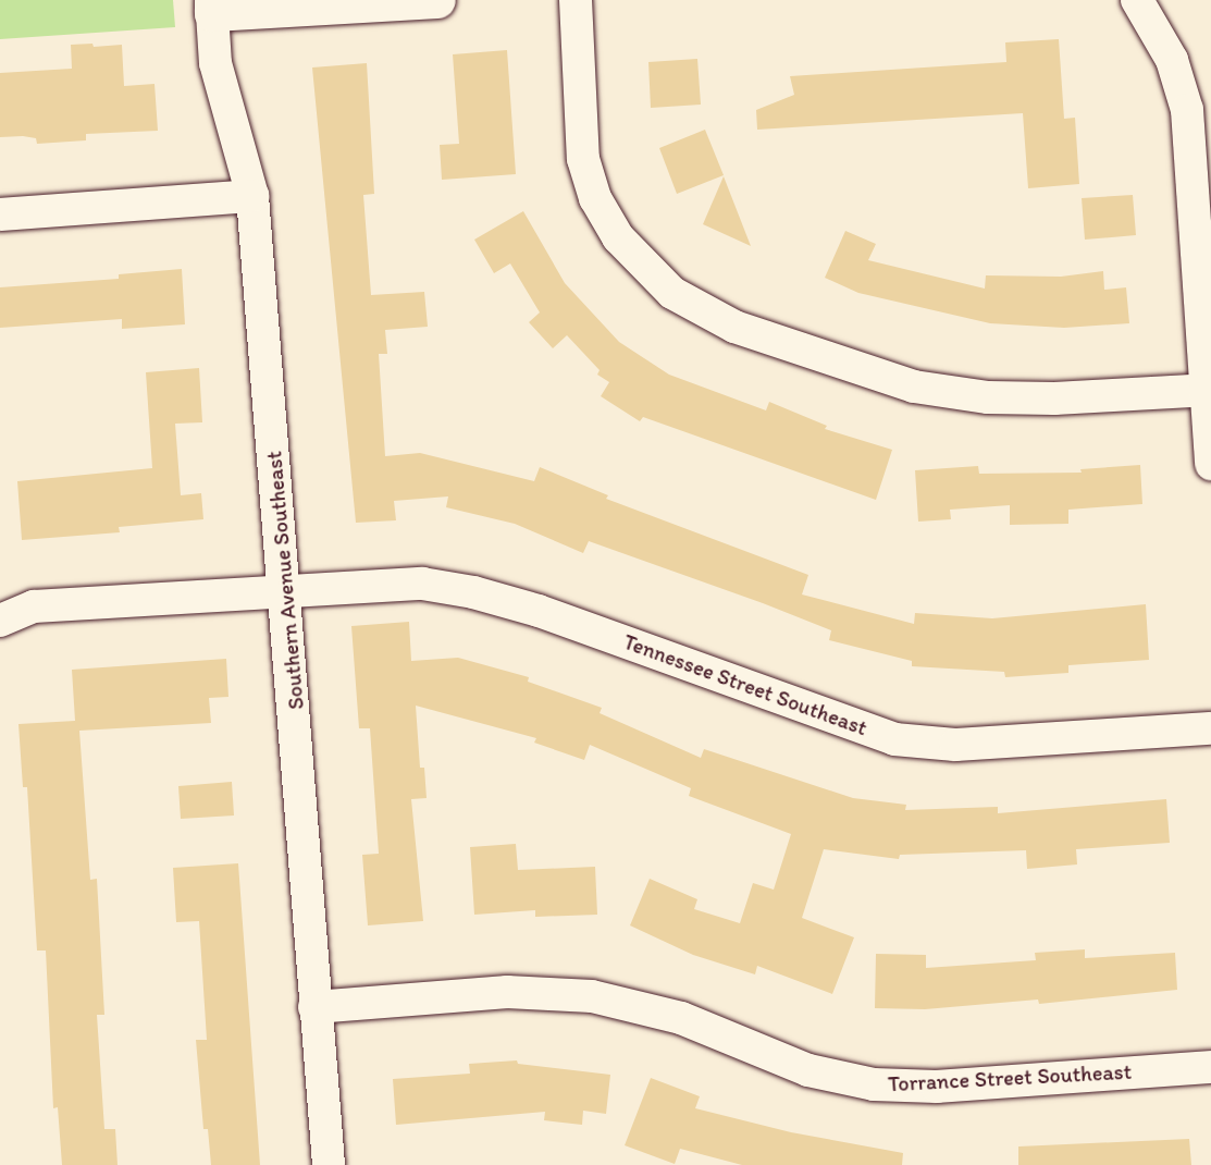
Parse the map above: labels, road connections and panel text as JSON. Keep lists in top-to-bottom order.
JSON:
{
  "streets": {
    "street": ["Southern Avenue Southeast", "Tennessee Street Southeast", "Torrance Street Southeast"]
  },
  "crossings": [
    ["Southern Avenue Southeast", "Tennessee Street Southeast"],
    ["Southern Avenue Southeast", "Torrance Street Southeast"]
  ]
}
